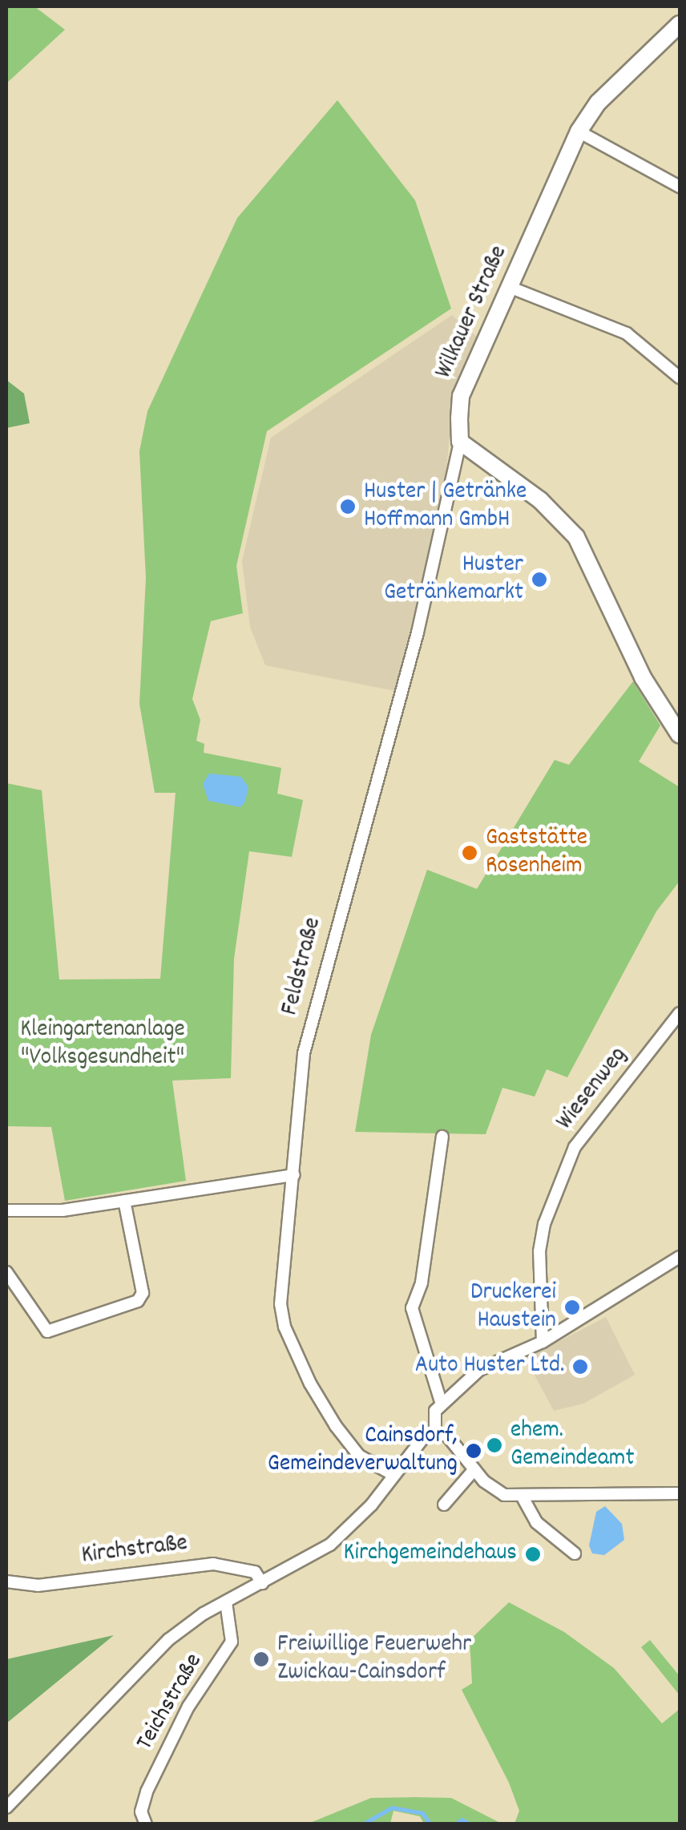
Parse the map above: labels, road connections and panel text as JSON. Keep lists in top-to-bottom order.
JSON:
{
  "streets": {
    "street": [
      "Wilkauer Straße",
      "Feldstraße",
      "Wiesenweg",
      "Kirchstraße",
      "Teichstraße"
    ]
  },
  "crossings": [
    ["Wilkauer Straße", "Feldstraße"]
  ],
  "parks": ["Kleingartenanlage \"Volksgesundheit\""],
  "places": [
    "Huster | Getränke Hoffmann GmbH",
    "Huster Getränkemarkt",
    "Gaststätte Rosenheim",
    "Druckerei Haustein",
    "Auto Huster Ltd.",
    "ehem. Gemeindeamt",
    "Cainsdorf, Gemeindeverwaltung",
    "Kirchgemeindehaus",
    "Freiwillige Feuerwehr Zwickau-Cainsdorf"
  ]
}
